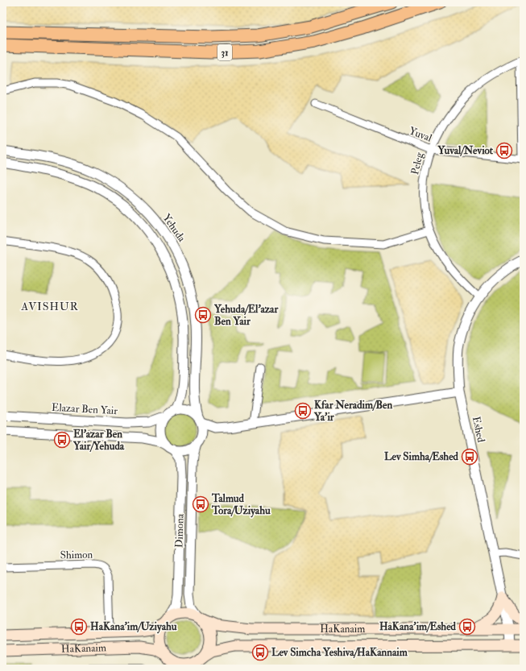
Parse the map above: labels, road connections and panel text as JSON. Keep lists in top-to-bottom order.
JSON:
{
  "streets": {
    "highway": ["31"],
    "main road": ["HaKanaim"],
    "street": [
      "Yuval",
      "Peleg",
      "Yehuda",
      "Elazar Ben Yair",
      "Eshed",
      "Dimona",
      "Shimon"
    ]
  },
  "crossings": [
    ["Yuval", "Peleg"],
    ["Peleg", "Eshed"],
    ["Yehuda", "Elazar Ben Yair"],
    ["Yehuda", "Dimona"],
    ["Elazar Ben Yair", "Dimona"],
    ["Eshed", "HaKanaim"],
    ["Dimona", "HaKanaim"],
    ["Shimon", "HaKanaim"]
  ],
  "districts": ["AVISHUR"],
  "places": {
    "bus stop": [
      "Yuval/Neviot",
      "Yehuda/El'azar Ben Yair",
      "Kfar Neradim/Ben Ya'ir",
      "El'azar Ben Yair/Yehuda",
      "Lev Simha/Eshed",
      "Talmud Tora/Uziyahu",
      "HaKana'im/Uziyahu",
      "HaKana'im/Eshed",
      "Lev Simcha Yeshiva/HaKannaim"
    ]
  }
}
